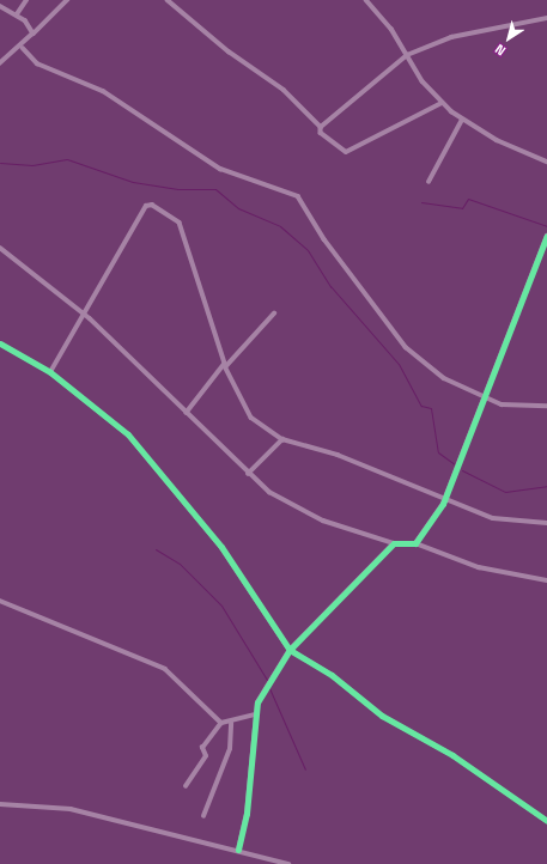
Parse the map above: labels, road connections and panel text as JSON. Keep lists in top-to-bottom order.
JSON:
{
  "north": "bottom left"
}
